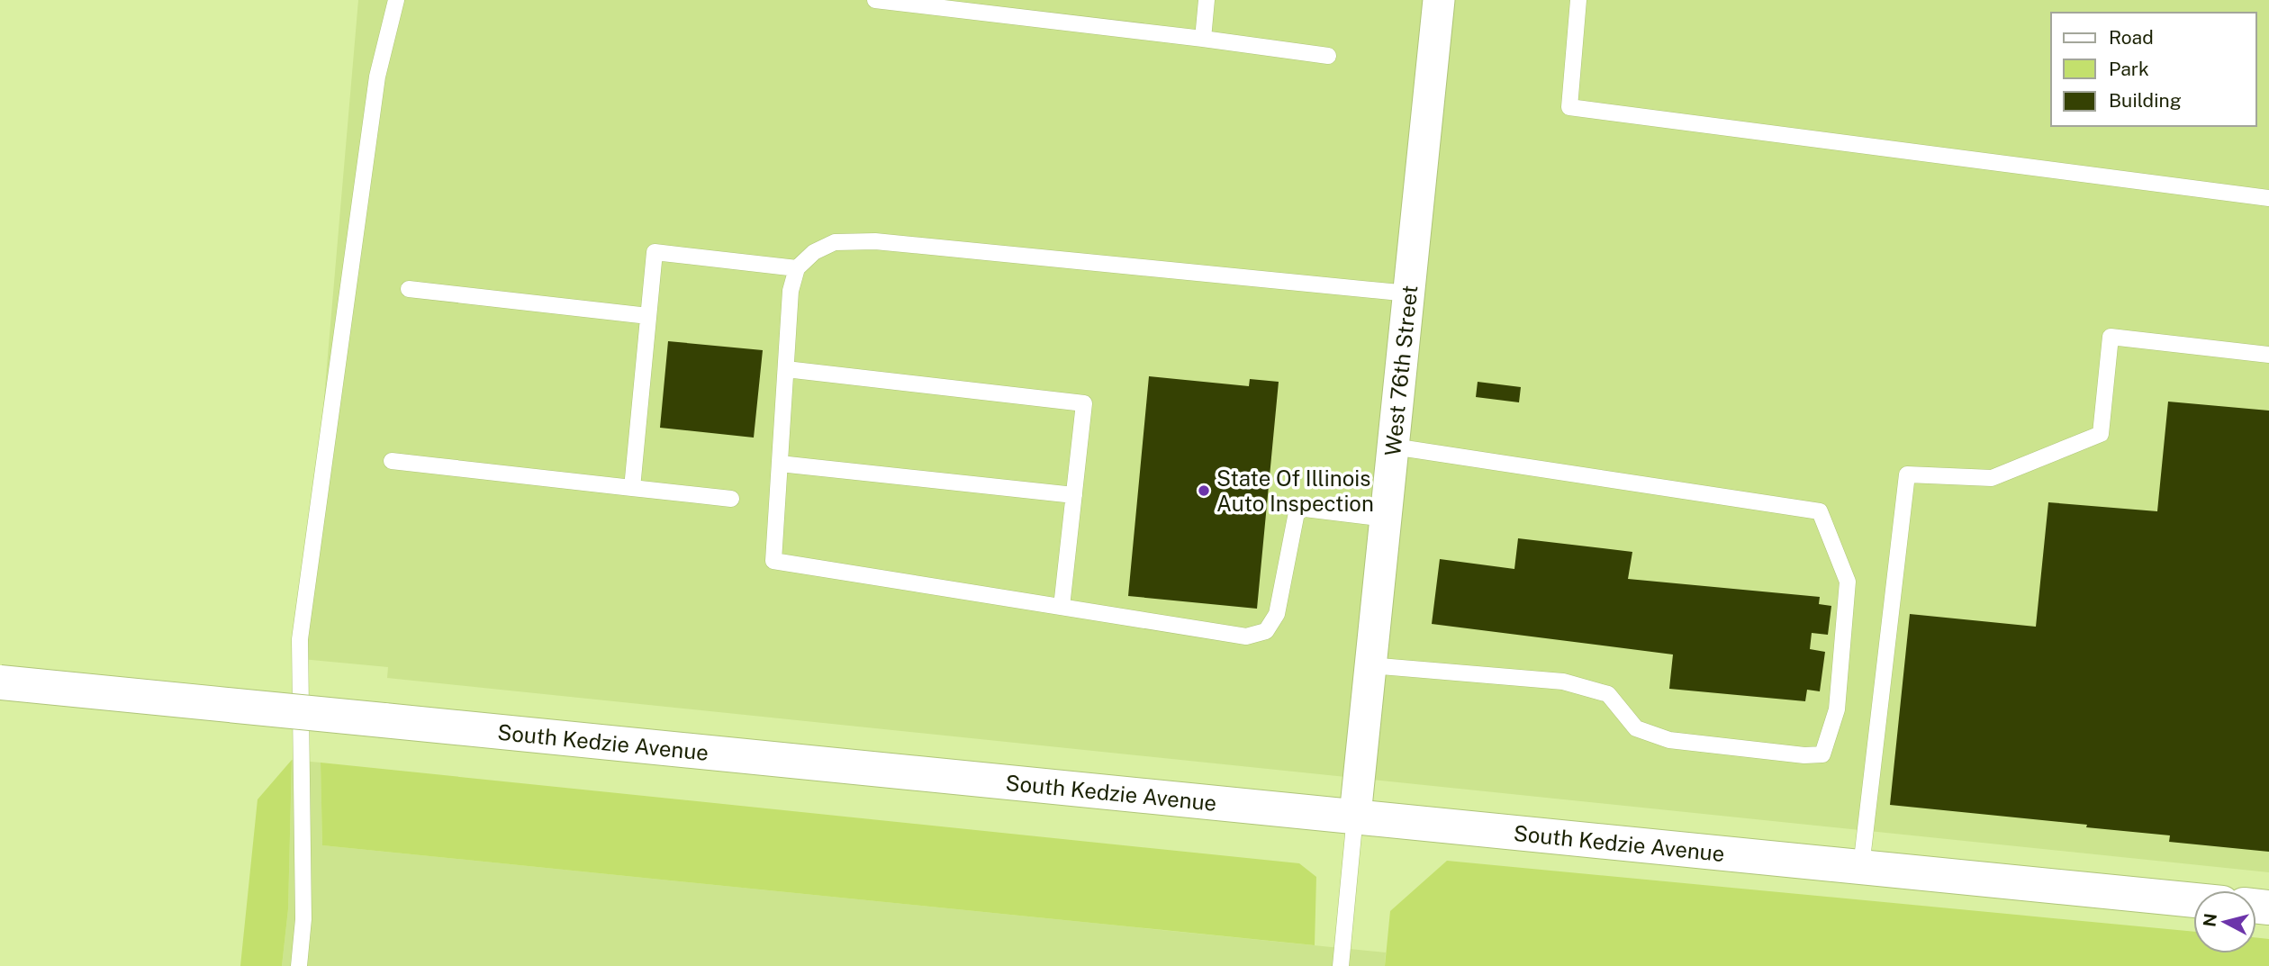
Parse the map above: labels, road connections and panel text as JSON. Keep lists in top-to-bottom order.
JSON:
{
  "streets": {
    "main road": ["South Kedzie Avenue"],
    "street": ["West 76th Street"]
  },
  "crossings": [
    ["West 76th Street", "South Kedzie Avenue"]
  ],
  "places": ["State Of Illinois Auto Inspection"],
  "legend": ["Road", "Park", "Building"],
  "north": "left"
}
